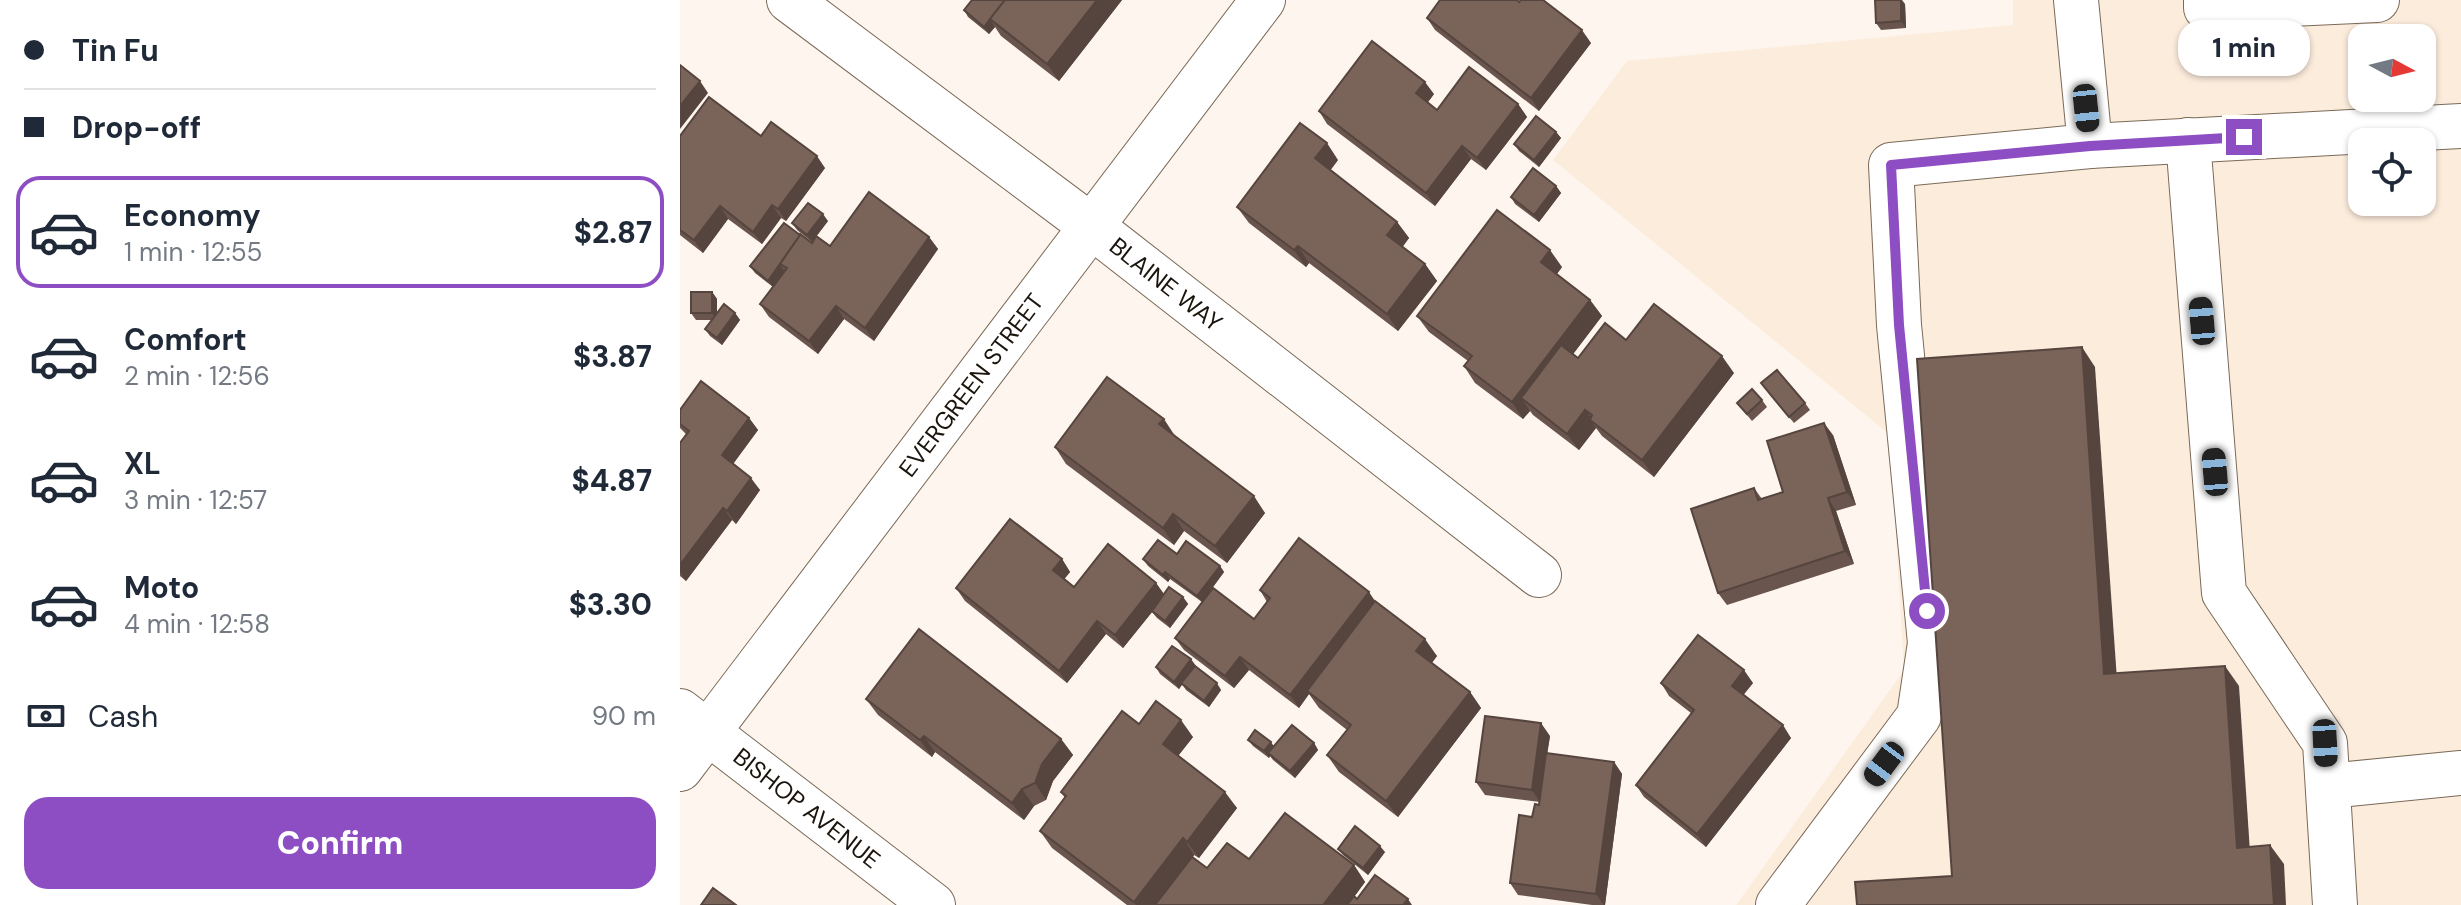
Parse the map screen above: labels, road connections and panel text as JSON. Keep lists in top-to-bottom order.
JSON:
{
  "streets": {
    "street": ["BLAINE WAY", "EVERGREEN STREET", "BISHOP AVENUE"]
  },
  "crossings": [
    ["BLAINE WAY", "EVERGREEN STREET"],
    ["EVERGREEN STREET", "BISHOP AVENUE"]
  ],
  "north": "right",
  "page": {
    "banner": ["Tin Fu", "Drop-off"],
    "bubble": "1 min",
    "list": [
      {
        "name": "Economy",
        "note": "1 min · 12:55",
        "value": "$2.87"
      },
      {
        "name": "Comfort",
        "note": "2 min · 12:56",
        "value": "$3.87"
      },
      {
        "name": "XL",
        "note": "3 min · 12:57",
        "value": "$4.87"
      },
      {
        "name": "Moto",
        "note": "4 min · 12:58",
        "value": "$3.30"
      }
    ],
    "pay": ["Cash", "90 m"],
    "buttons": "Confirm"
  }
}
